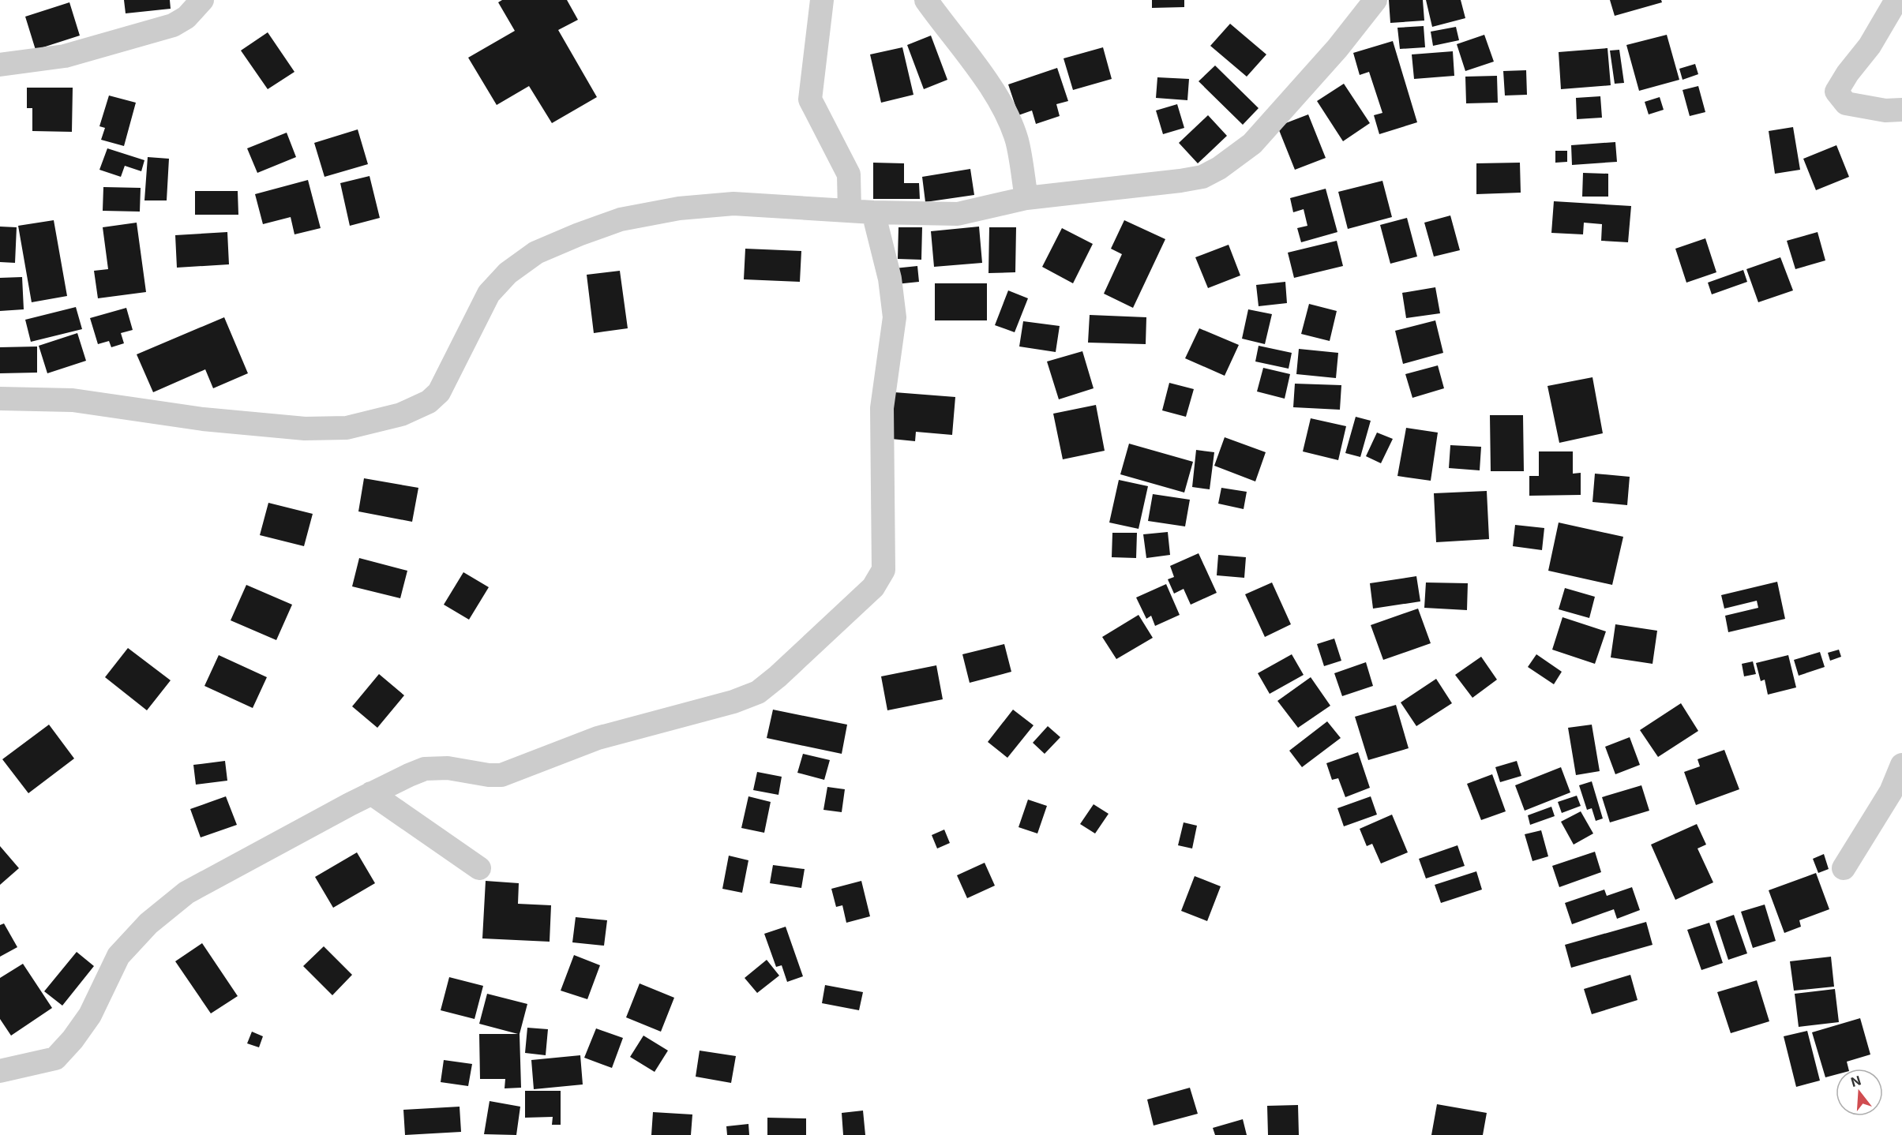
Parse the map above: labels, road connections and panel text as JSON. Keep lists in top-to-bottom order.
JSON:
{
  "north": "top"
}
